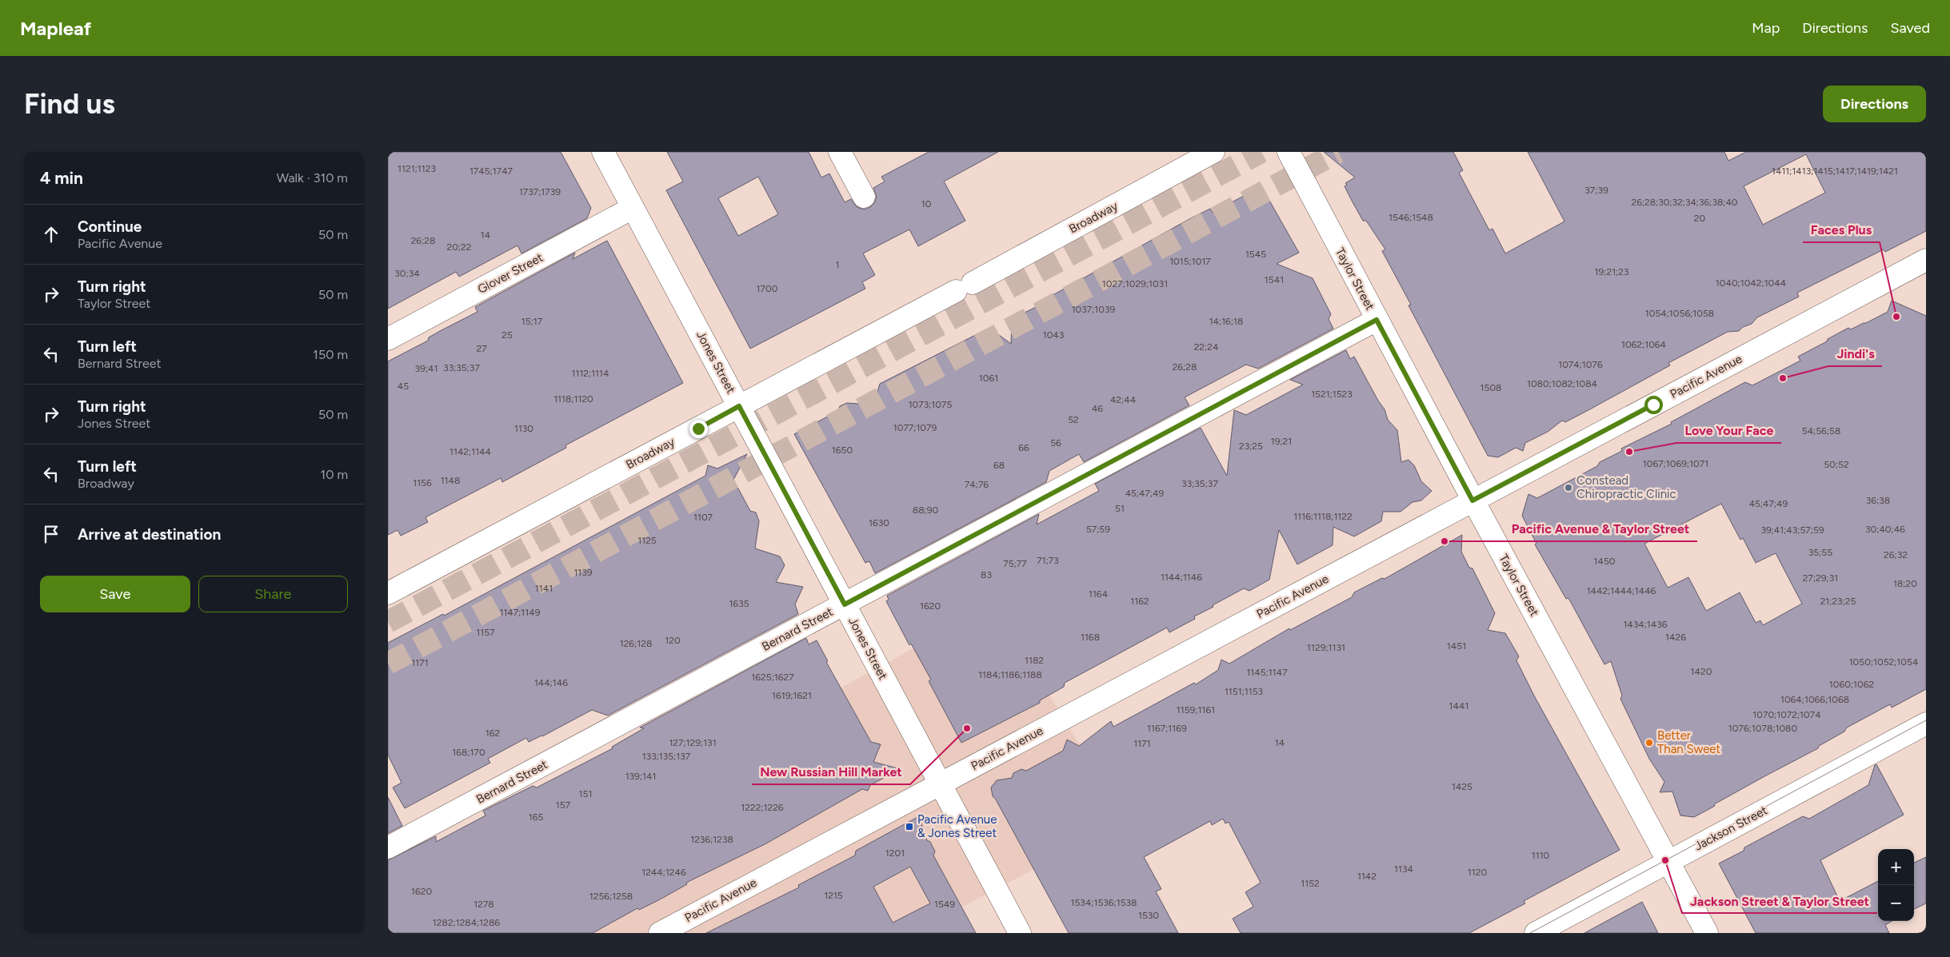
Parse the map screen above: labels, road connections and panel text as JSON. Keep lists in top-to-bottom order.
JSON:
{
  "streets": {
    "street": [
      "Broadway",
      "Glover Street",
      "Taylor Street",
      "Jones Street",
      "Pacific Avenue",
      "Bernard Street",
      "Jackson Street"
    ]
  },
  "crossings": [
    ["Broadway", "Jones Street"],
    ["Glover Street", "Jones Street"],
    ["Taylor Street", "Pacific Avenue"],
    ["Taylor Street", "Bernard Street"],
    ["Taylor Street", "Jackson Street"],
    ["Jones Street", "Pacific Avenue"],
    ["Jones Street", "Bernard Street"]
  ],
  "places": {
    "other": [
      "Faces Plus",
      "Jindi's",
      "Love Your Face",
      "Constead Chiropractic Clinic",
      "Pacific Avenue & Taylor Street",
      "New Russian Hill Market",
      "Better Than Sweet",
      "Jackson Street & Taylor Street"
    ],
    "transit": ["Pacific Avenue & Jones Street"]
  },
  "house_numbers": [
    "1121;1123",
    "1745;1747",
    "1411;1413;1415;1417;1419;1421",
    "37;39",
    "1737;1739",
    "26;28;30;32;34;36;38;40",
    "10",
    "1546;1548",
    "20",
    "14",
    "26;28",
    "20;22",
    "1545",
    "1015;1017",
    "1",
    "19;21;23",
    "30;34",
    "1541",
    "1040;1042;1044",
    "1027;1029;1031",
    "1700",
    "1037;1039",
    "1054;1056;1058",
    "15;17",
    "14;16;18",
    "25",
    "1043",
    "1062;1064",
    "22;24",
    "27",
    "1074;1076",
    "26;28",
    "33;35;37",
    "39;41",
    "1112;1114",
    "1061",
    "1080;1082;1084",
    "45",
    "1508",
    "1521;1523",
    "1118;1120",
    "42;44",
    "1073;1075",
    "46",
    "52",
    "1077;1079",
    "1130",
    "54;56;58",
    "19;21",
    "56",
    "23;25",
    "66",
    "1650",
    "1142;1144",
    "1067;1069;1071",
    "50;52",
    "68",
    "1148",
    "1156",
    "33;35;37",
    "74;76",
    "45;47;49",
    "36;38",
    "45;47;49",
    "51",
    "88;90",
    "1116;1118;1122",
    "1107",
    "1630",
    "57;59",
    "30;40;46",
    "39;41;43;57;59",
    "1125",
    "35;55",
    "26;32",
    "71;73",
    "1450",
    "75;77",
    "1139",
    "83",
    "1144;1146",
    "27;29;31",
    "18;20",
    "1141",
    "1442;1444;1446",
    "1164",
    "1162",
    "21;23;25",
    "1635",
    "1620",
    "1147;1149",
    "1434;1436",
    "1157",
    "1168",
    "1426",
    "120",
    "126;128",
    "1451",
    "1129;1131",
    "1182",
    "1050;1052;1054",
    "1171",
    "1420",
    "1145;1147",
    "1184;1186;1188",
    "1625;1627",
    "144;146",
    "1060;1062",
    "1151;1153",
    "1619;1621",
    "1064;1066;1068",
    "1441",
    "1159;1161",
    "1070;1072;1074",
    "1167;1169",
    "1076;1078;1080",
    "162",
    "127;129;131",
    "14",
    "1171",
    "168;170",
    "133;135;137",
    "139;141",
    "1425",
    "151",
    "157",
    "1222;1226",
    "165",
    "1236;1238",
    "1201",
    "1110",
    "1134",
    "1244;1246",
    "1120",
    "1142",
    "1152",
    "1620",
    "1215",
    "1256;1258",
    "1534;1536;1538",
    "1278",
    "1549",
    "1530",
    "1282;1284;1286"
  ],
  "page": {
    "header": "Mapleaf",
    "nav": ["Map", "Directions", "Saved"],
    "buttons": [
      "Directions",
      ["Save", "Share"]
    ],
    "title": "Find us",
    "heading": ["4 min", "Walk · 310 m"],
    "list": [
      ["Continue", "Pacific Avenue", "50 m"],
      ["Turn right", "Taylor Street", "50 m"],
      ["Turn left", "Bernard Street", "150 m"],
      ["Turn right", "Jones Street", "50 m"],
      ["Turn left", "Broadway", "10 m"],
      "Arrive at destination"
    ],
    "map_buttons": ["+", "−"]
  }
}
